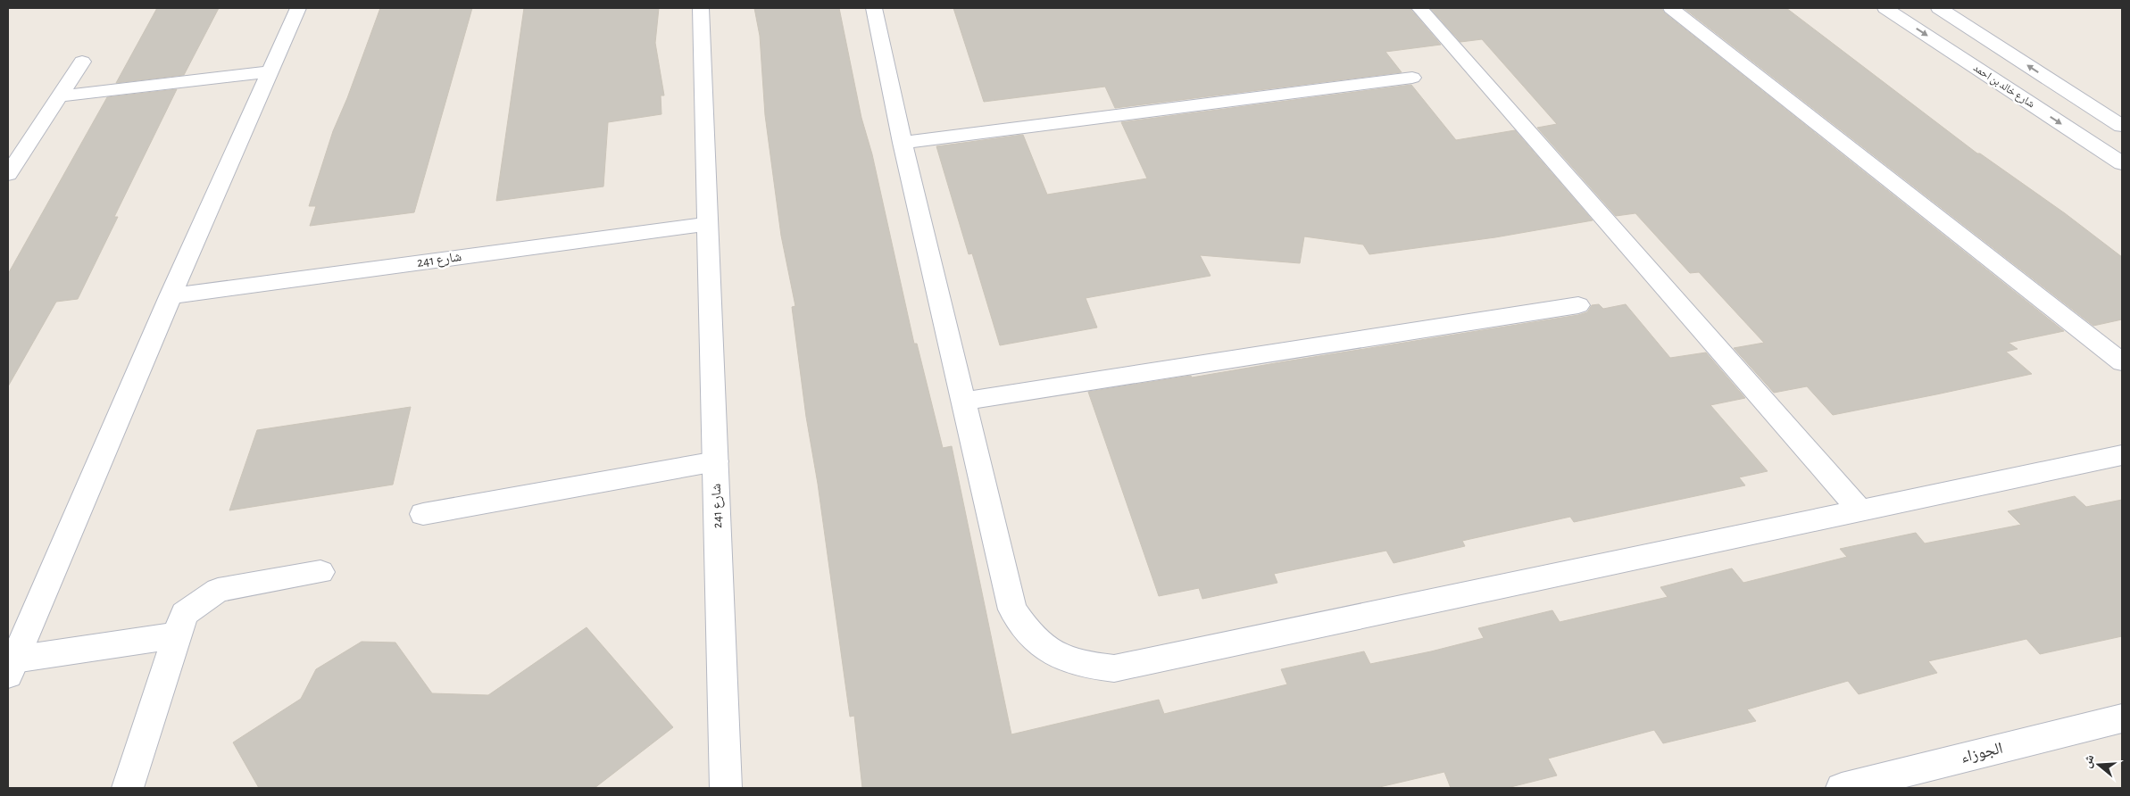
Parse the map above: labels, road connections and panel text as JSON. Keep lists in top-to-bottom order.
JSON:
{
  "streets": {
    "street": ["شارع خالد بن احمد", "شارع 241", "الجوزاء"]
  },
  "north": "left"
}
